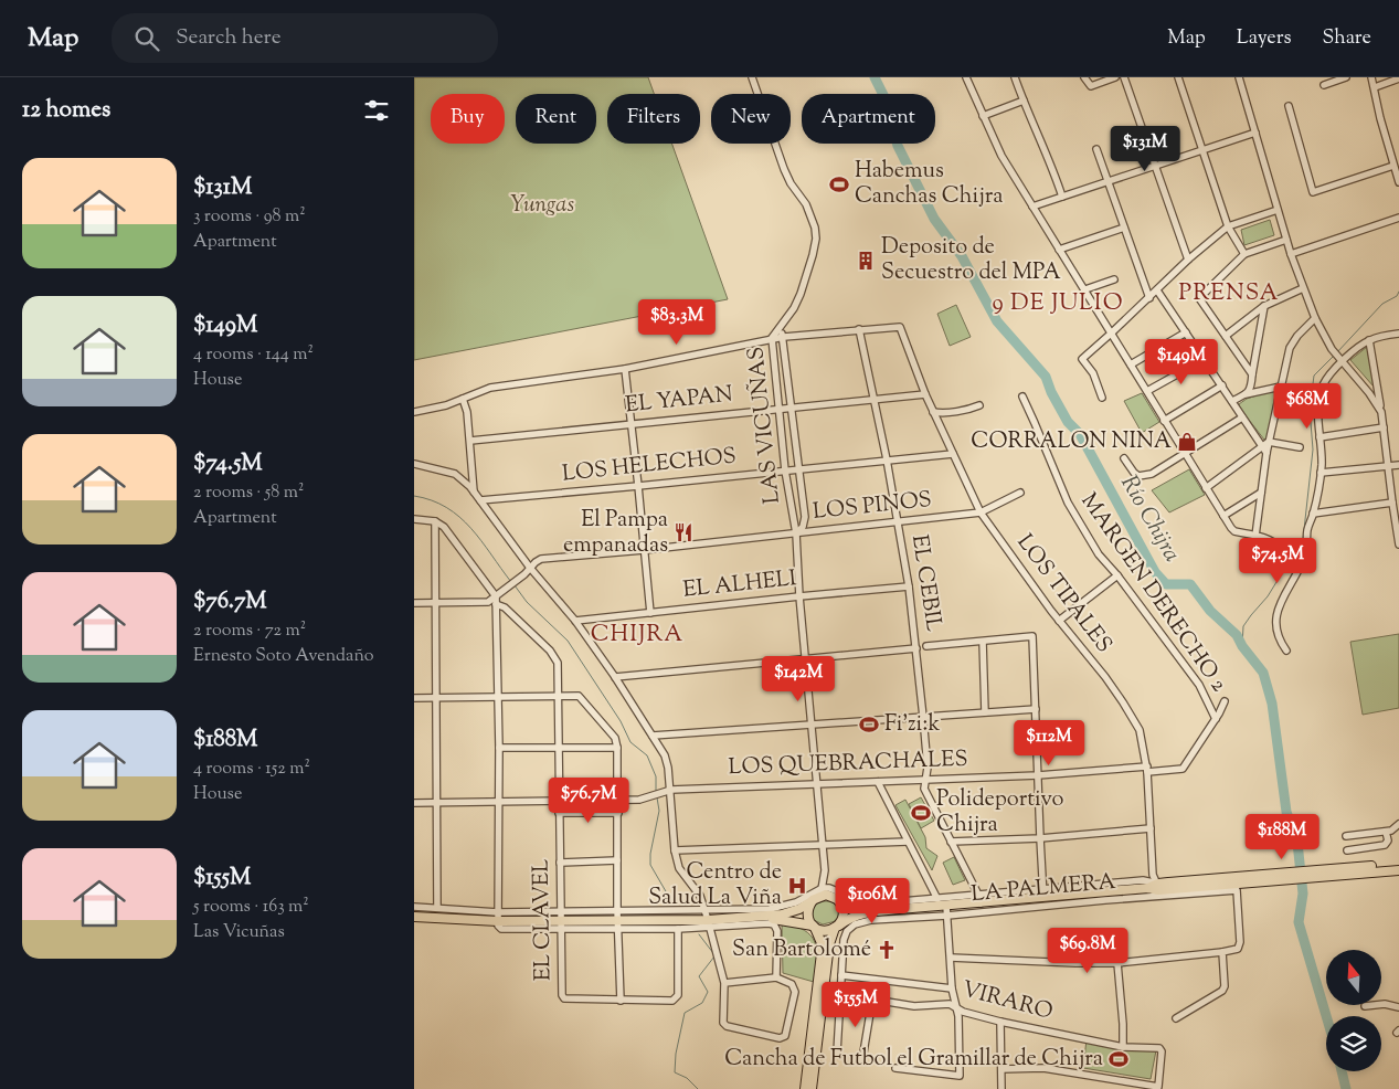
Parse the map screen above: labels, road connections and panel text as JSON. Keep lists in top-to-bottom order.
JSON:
{
  "streets": {
    "street": [
      "EL YAPAN",
      "LAS VICUÑAS",
      "LOS HELECHOS",
      "LOS PINOS",
      "EL CEBIL",
      "EL ALHELI",
      "MARGEN DERECHO 2",
      "LOS TIPALES",
      "LOS QUEBRACHALES",
      "LA PALMERA",
      "EL CLAVEL",
      "VIRARO"
    ]
  },
  "crossings": [
    ["EL YAPAN", "LAS VICUÑAS"],
    ["EL YAPAN", "EL CEBIL"],
    ["EL YAPAN", "LOS TIPALES"],
    ["LAS VICUÑAS", "LOS HELECHOS"],
    ["LAS VICUÑAS", "LOS PINOS"],
    ["LAS VICUÑAS", "EL ALHELI"],
    ["LAS VICUÑAS", "LOS QUEBRACHALES"],
    ["LOS HELECHOS", "EL CEBIL"],
    ["LOS HELECHOS", "LOS TIPALES"],
    ["LOS PINOS", "EL CEBIL"],
    ["LOS PINOS", "LOS TIPALES"],
    ["EL CEBIL", "EL ALHELI"],
    ["EL CEBIL", "LOS TIPALES"],
    ["EL CEBIL", "LOS QUEBRACHALES"],
    ["MARGEN DERECHO 2", "LOS QUEBRACHALES"],
    ["LOS TIPALES", "LOS QUEBRACHALES"],
    ["LOS QUEBRACHALES", "EL CLAVEL"]
  ],
  "districts": ["PRENSA", "9 DE JULIO", "CHIJRA"],
  "water": ["Río Chijra"],
  "parks": ["Yungas"],
  "places": {
    "sports": [
      "Habemus Canchas Chijra",
      "Fi'zi:k",
      "Polideportivo Chijra",
      "Cancha de Futbol el Gramillar de Chijra"
    ],
    "building": ["Deposito de Secuestro del MPA"],
    "shop": ["CORRALON NINA"],
    "restaurant": ["El Pampa empanadas"],
    "hospital": ["Centro de Salud La Viña"],
    "church": ["San Bartolomé"]
  },
  "north": "top",
  "page": {
    "header": "Map",
    "search": "Search here",
    "nav": ["Map", "Layers", "Share"],
    "heading": "12 homes",
    "chip": [
      "Buy",
      "Rent",
      "Filters",
      "New",
      "Apartment"
    ],
    "price": [
      "$131M",
      "$83.3M",
      "$149M",
      "$68M",
      "$74.5M",
      "$142M",
      "$112M",
      "$76.7M",
      "$188M",
      "$106M",
      "$69.8M",
      "$155M"
    ],
    "list": [
      {
        "name": "$131M",
        "note": "3 rooms · 98 m² · Apartment"
      },
      {
        "name": "$149M",
        "note": "4 rooms · 144 m² · House"
      },
      {
        "name": "$74.5M",
        "note": "2 rooms · 58 m² · Apartment"
      },
      {
        "name": "$76.7M",
        "note": "2 rooms · 72 m² · Ernesto Soto Avendaño"
      },
      {
        "name": "$188M",
        "note": "4 rooms · 152 m² · House"
      },
      {
        "name": "$155M",
        "note": "5 rooms · 163 m² · Las Vicuñas"
      }
    ]
  }
}
